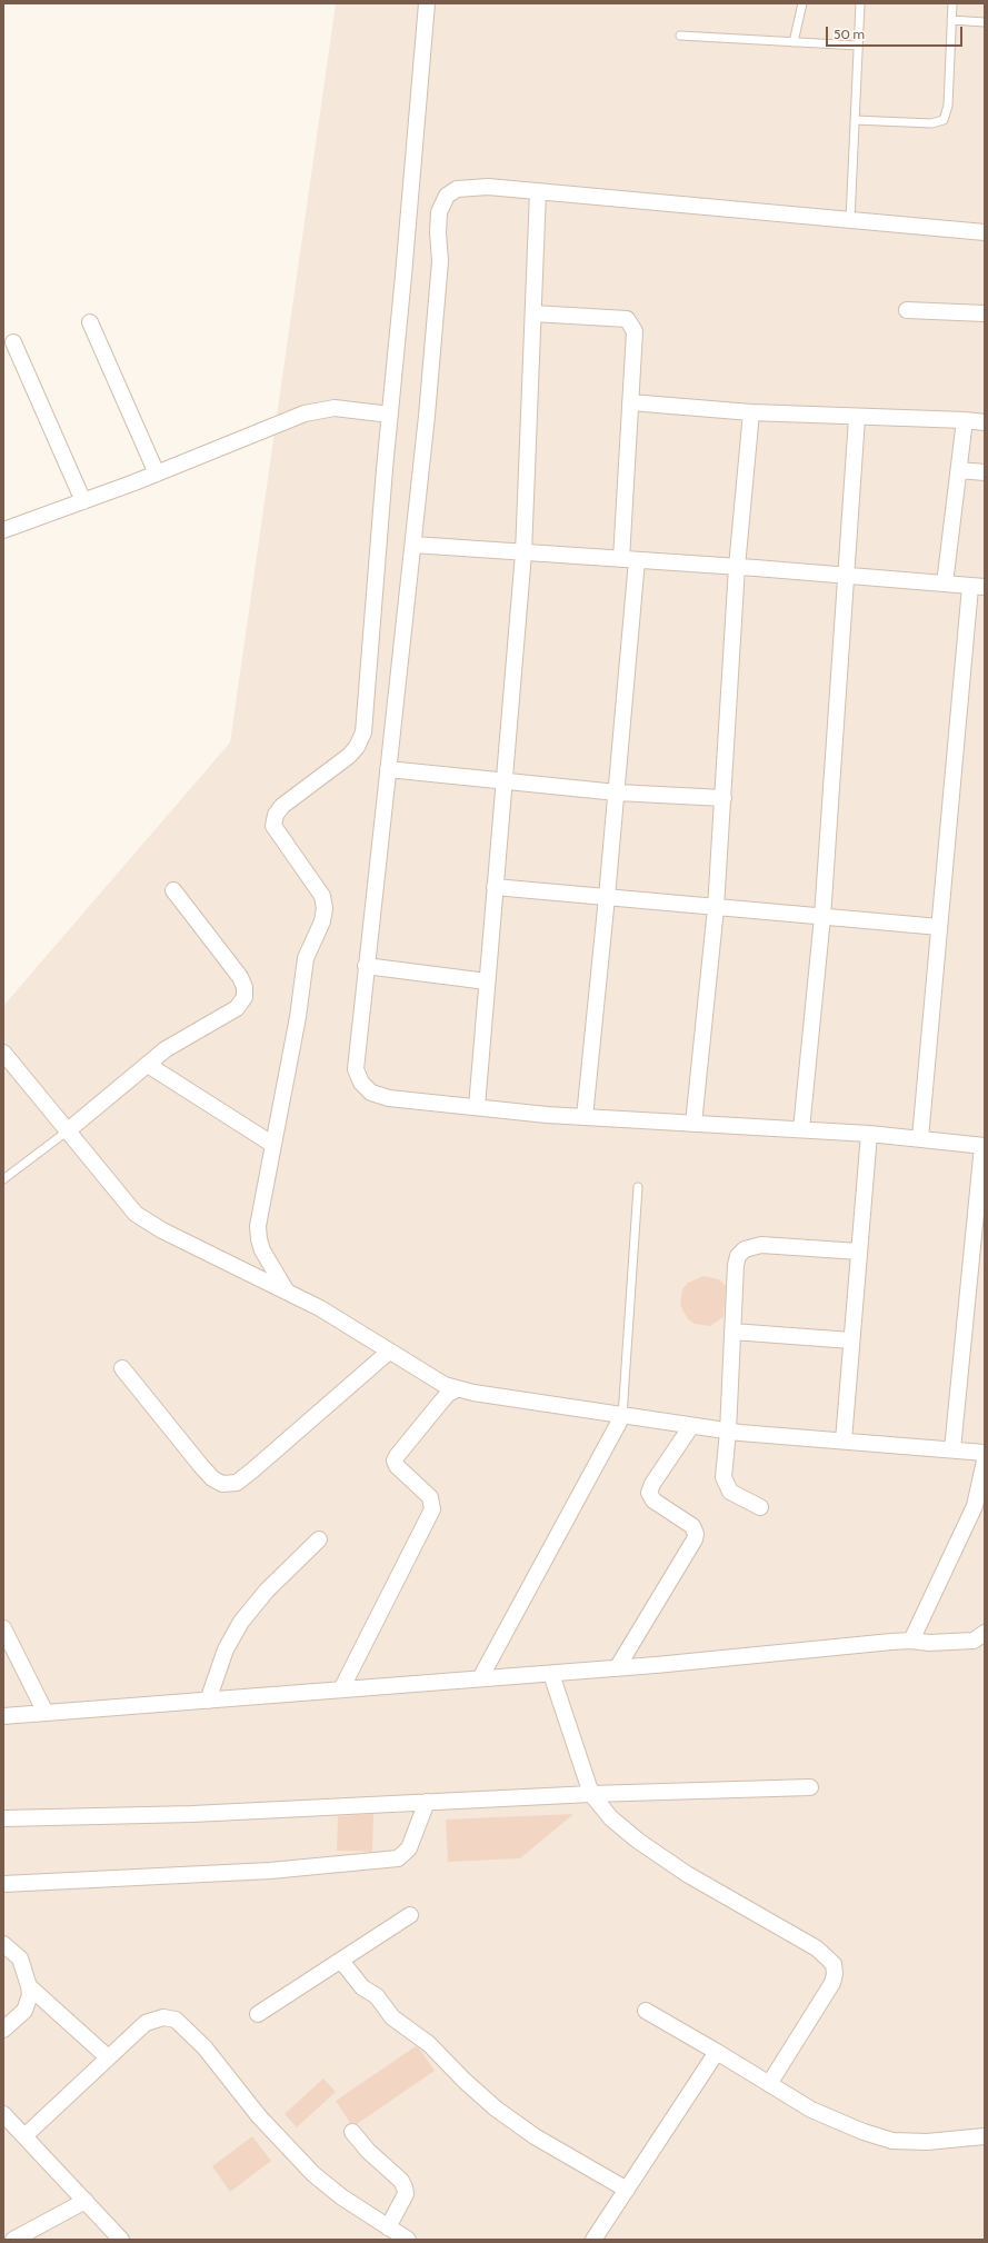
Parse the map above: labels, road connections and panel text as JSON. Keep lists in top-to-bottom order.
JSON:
{
  "scale_bar": "50 m"
}
